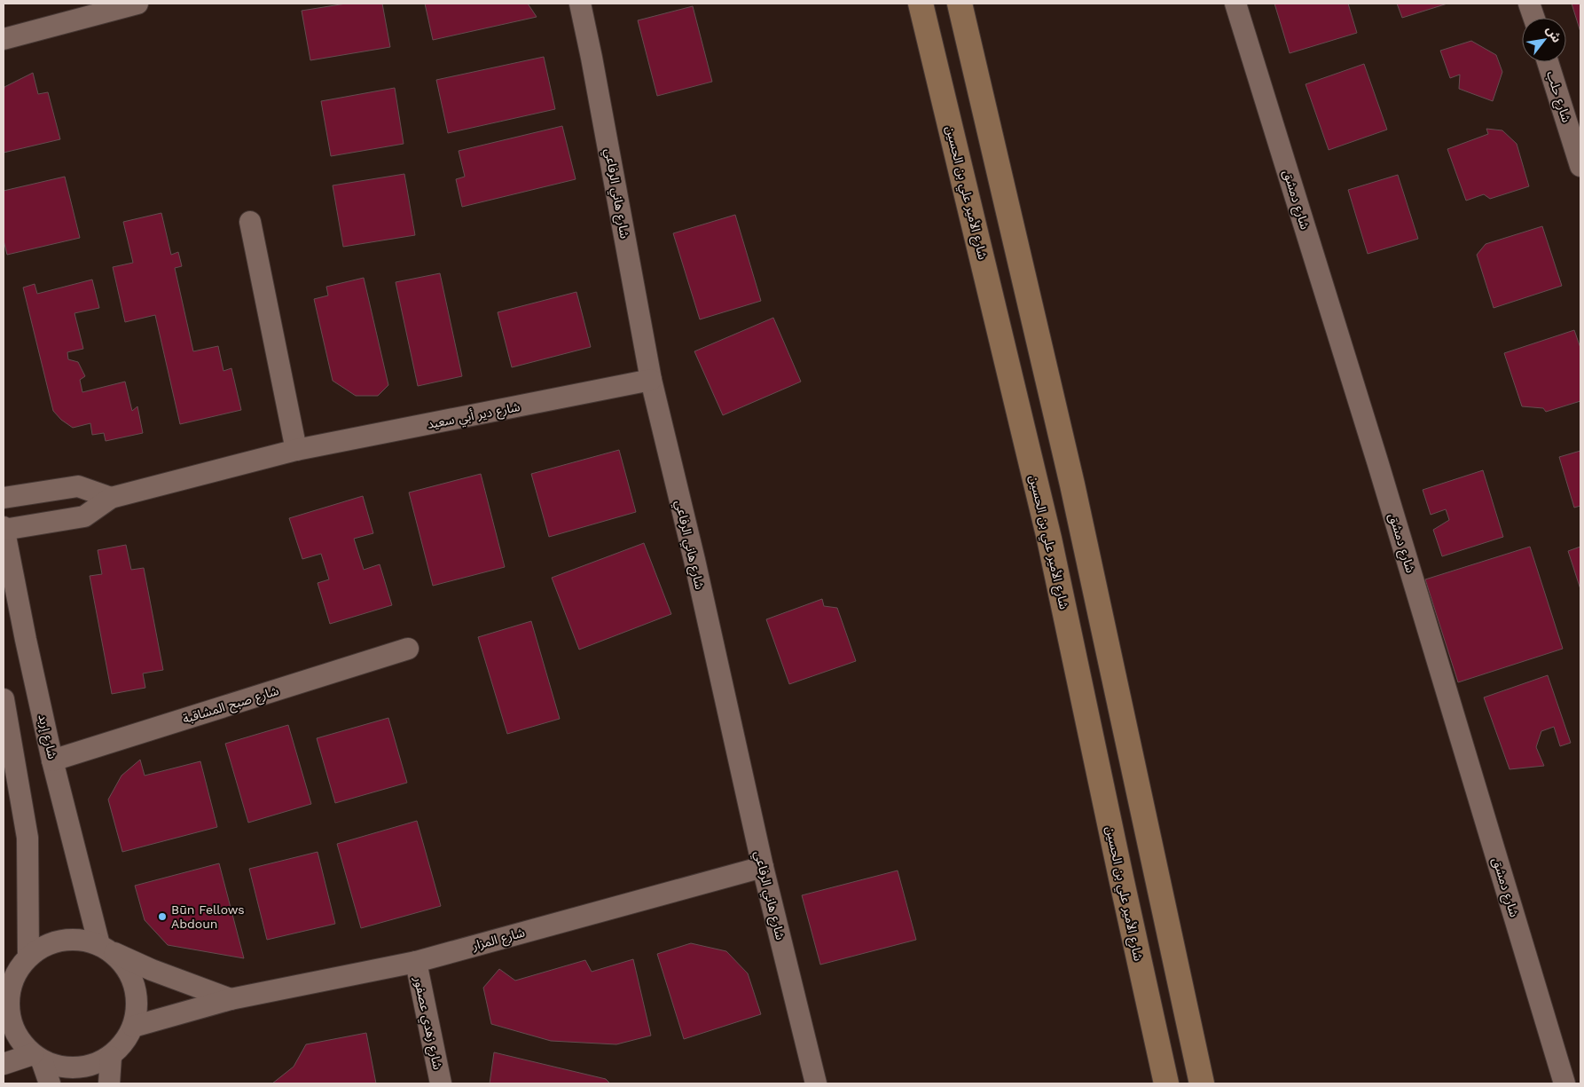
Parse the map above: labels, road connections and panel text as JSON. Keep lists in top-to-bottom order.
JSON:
{
  "streets": {
    "main road": ["شارع الأمير علي بن الحسين"],
    "street": [
      "شارع حلب",
      "شارع هاني الرفاعي",
      "شارع دمشق",
      "شارع دير أبي سعيد",
      "شارع صبح المشاقبة",
      "شارع إربد",
      "شارع المزار",
      "شارع زهدي عصفور"
    ]
  },
  "crossings": [
    ["شارع هاني الرفاعي", "شارع دير أبي سعيد"],
    ["شارع هاني الرفاعي", "شارع المزار"],
    ["شارع دير أبي سعيد", "شارع إربد"],
    ["شارع صبح المشاقبة", "شارع إربد"],
    ["شارع إربد", "شارع المزار"],
    ["شارع المزار", "شارع زهدي عصفور"]
  ],
  "places": ["Būn Fellows Abdoun"],
  "north": "top right"
}
